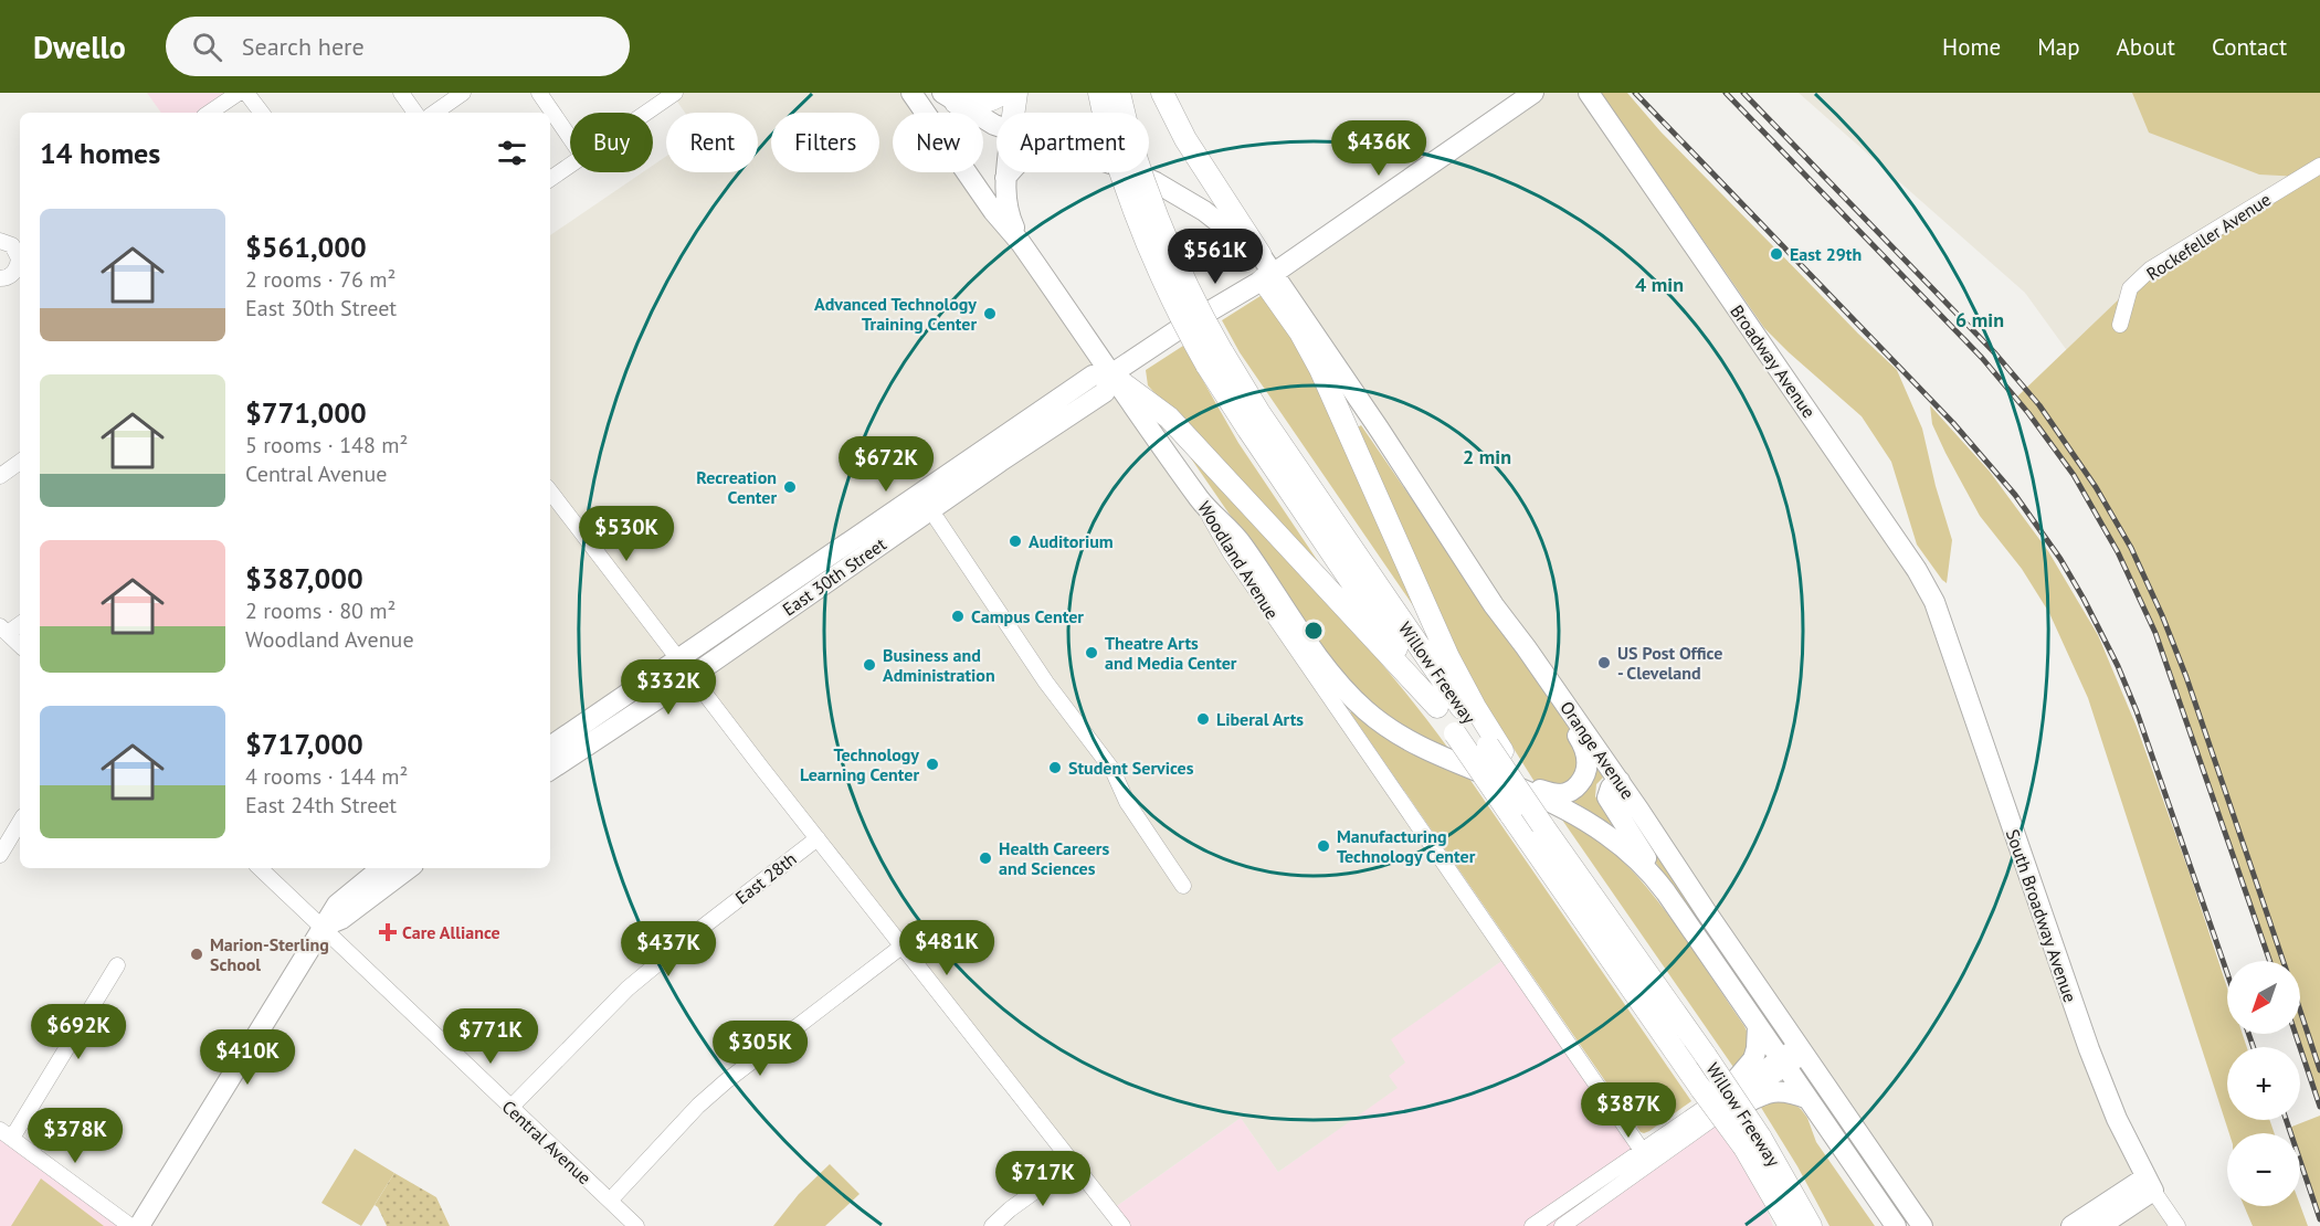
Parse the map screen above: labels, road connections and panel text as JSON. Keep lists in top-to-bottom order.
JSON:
{
  "streets": {
    "highway": ["Willow Freeway"],
    "main road": [
      "Broadway Avenue",
      "Woodland Avenue",
      "East 30th Street",
      "Orange Avenue",
      "South Broadway Avenue"
    ],
    "street": ["Rockefeller Avenue", "East 28th", "Central Avenue"]
  },
  "crossings": [
    ["Broadway Avenue", "South Broadway Avenue"],
    ["Woodland Avenue", "East 30th Street"],
    ["East 30th Street", "Orange Avenue"],
    ["East 28th", "Central Avenue"]
  ],
  "places": {
    "other": [
      "East 29th",
      "Advanced Technology Training Center",
      "Recreation Center",
      "Auditorium",
      "Campus Center",
      "Theatre Arts and Media Center",
      "US Post Office - Cleveland",
      "Business and Administration",
      "Liberal Arts",
      "Technology Learning Center",
      "Student Services",
      "Manufacturing Technology Center",
      "Health Careers and Sciences",
      "Marion-Sterling School"
    ],
    "health": ["Care Alliance"]
  },
  "north": "bottom left",
  "page": {
    "header": "Dwello",
    "search": "Search here",
    "nav": [
      "Home",
      "Map",
      "About",
      "Contact"
    ],
    "chip": [
      "Buy",
      "Rent",
      "Filters",
      "New",
      "Apartment"
    ],
    "heading": "14 homes",
    "price": [
      "$436K",
      "$561K",
      "$672K",
      "$530K",
      "$332K",
      "$481K",
      "$437K",
      "$692K",
      "$771K",
      "$305K",
      "$410K",
      "$387K",
      "$378K",
      "$717K"
    ],
    "list": [
      {
        "name": "$561,000",
        "note": "2 rooms · 76 m² · East 30th Street"
      },
      {
        "name": "$771,000",
        "note": "5 rooms · 148 m² · Central Avenue"
      },
      {
        "name": "$387,000",
        "note": "2 rooms · 80 m² · Woodland Avenue"
      },
      {
        "name": "$717,000",
        "note": "4 rooms · 144 m² · East 24th Street"
      }
    ],
    "map_buttons": ["+", "−"]
  },
  "rings": ["4 min", "6 min", "2 min"]
}
